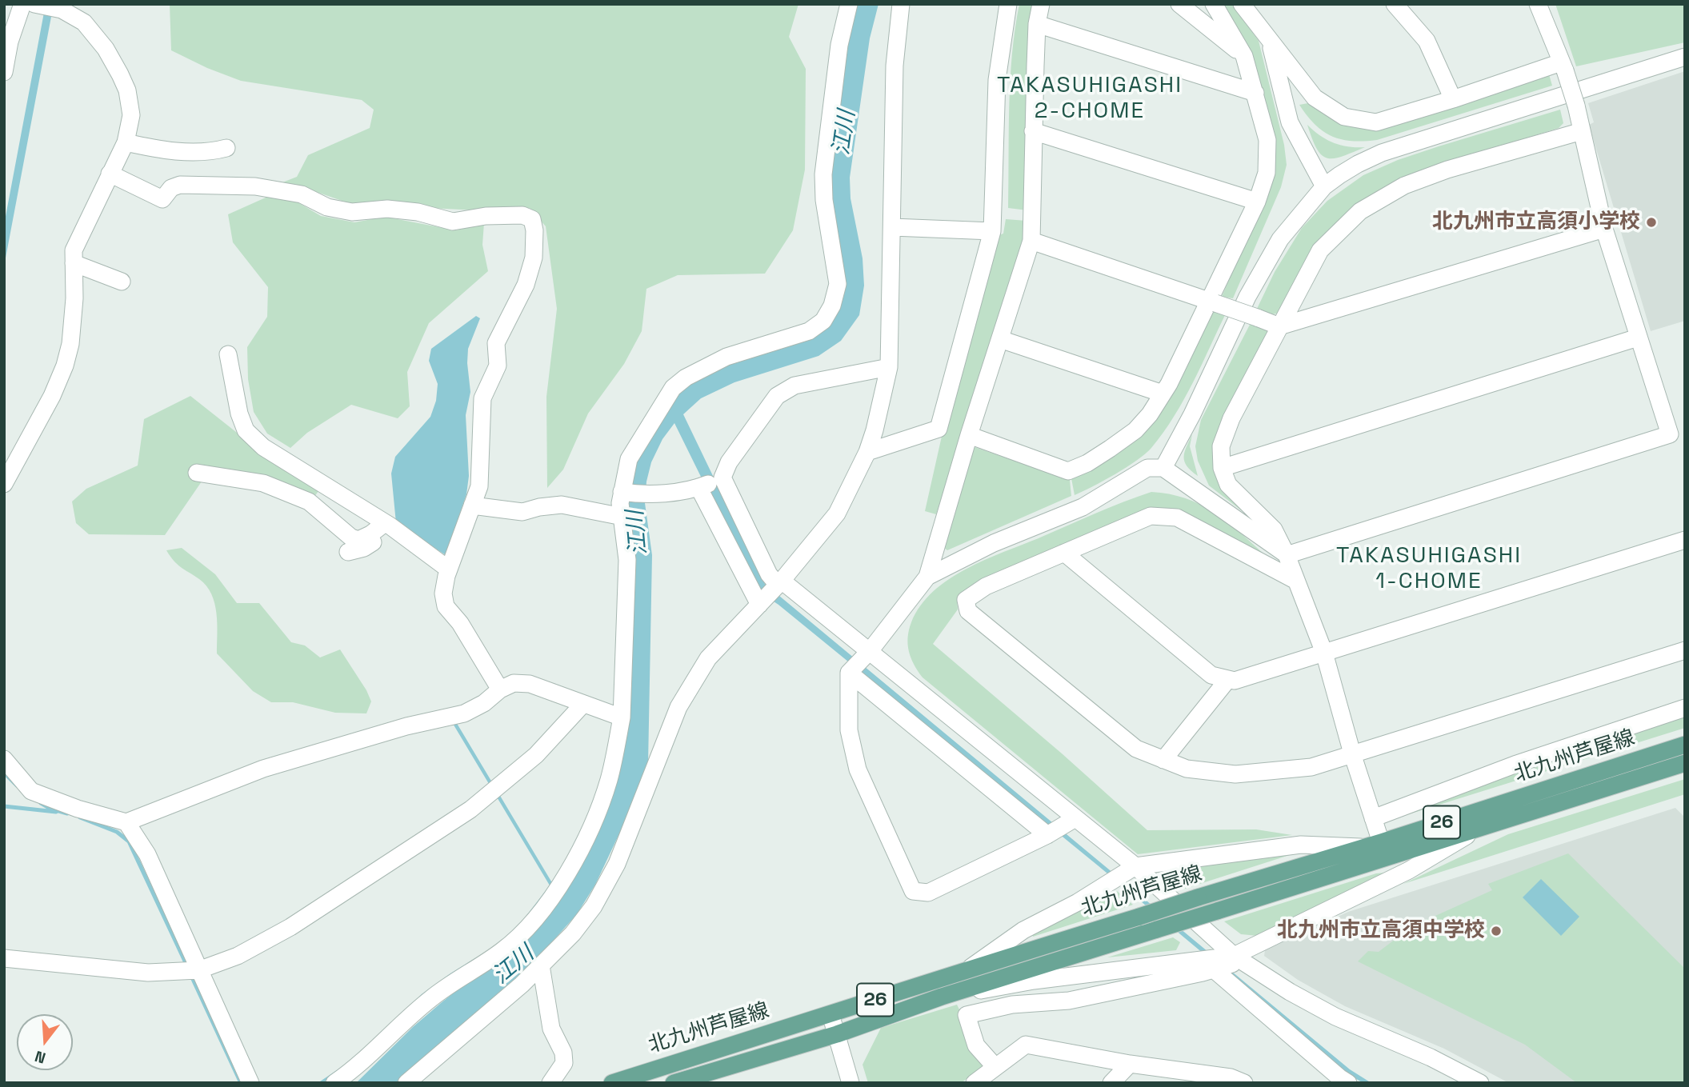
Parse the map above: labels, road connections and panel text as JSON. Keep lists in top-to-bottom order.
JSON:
{
  "streets": {
    "main road": ["北九州芦屋線", "26"]
  },
  "districts": ["TAKASUHIGASHI 2-CHOME", "TAKASUHIGASHI 1-CHOME"],
  "water": ["江川"],
  "places": ["北九州市立高須小学校", "北九州市立高須中学校"],
  "north": "bottom"
}
